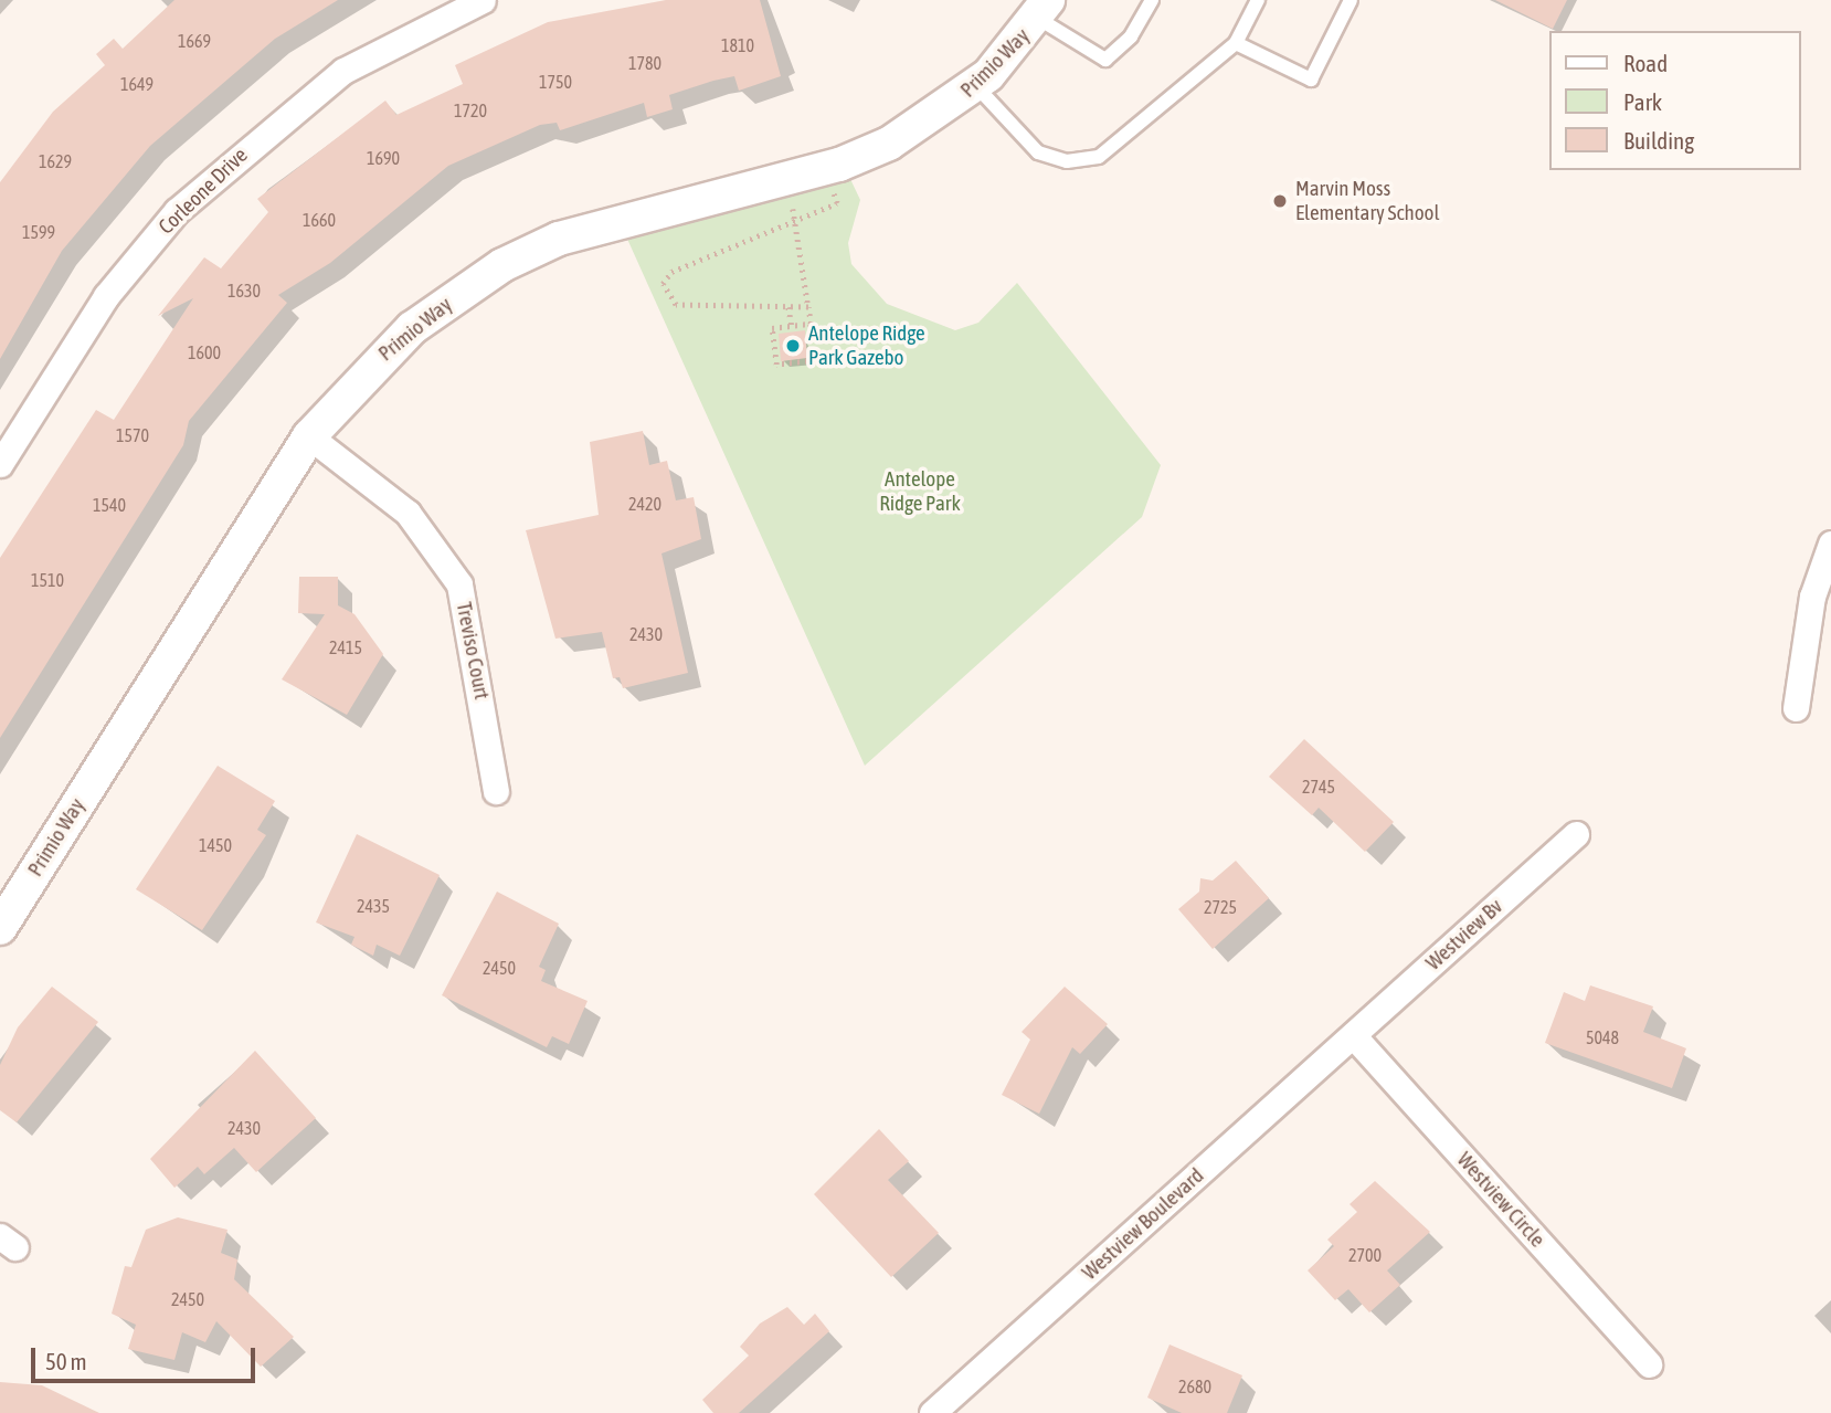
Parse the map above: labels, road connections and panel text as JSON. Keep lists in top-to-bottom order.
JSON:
{
  "streets": {
    "street": [
      "Primio Way",
      "Corleone Drive",
      "Treviso Court",
      "Westview Bv",
      "Westview Circle",
      "Westview Boulevard"
    ]
  },
  "crossings": [
    ["Primio Way", "Treviso Court"],
    ["Westview Bv", "Westview Circle"],
    ["Westview Bv", "Westview Boulevard"],
    ["Westview Circle", "Westview Boulevard"]
  ],
  "parks": ["Antelope Ridge Park"],
  "places": ["Marvin Moss Elementary School", "Antelope Ridge Park Gazebo"],
  "house_numbers": [
    "1669",
    "1810",
    "1780",
    "1750",
    "1649",
    "1720",
    "1690",
    "1629",
    "1660",
    "1599",
    "1630",
    "1600",
    "1570",
    "2420",
    "1540",
    "1510",
    "2430",
    "2415",
    "2745",
    "1450",
    "2435",
    "2725",
    "2450",
    "5048",
    "2430",
    "2700",
    "2450",
    "2680"
  ],
  "legend": ["Road", "Park", "Building"],
  "scale_bar": "50 m"
}
